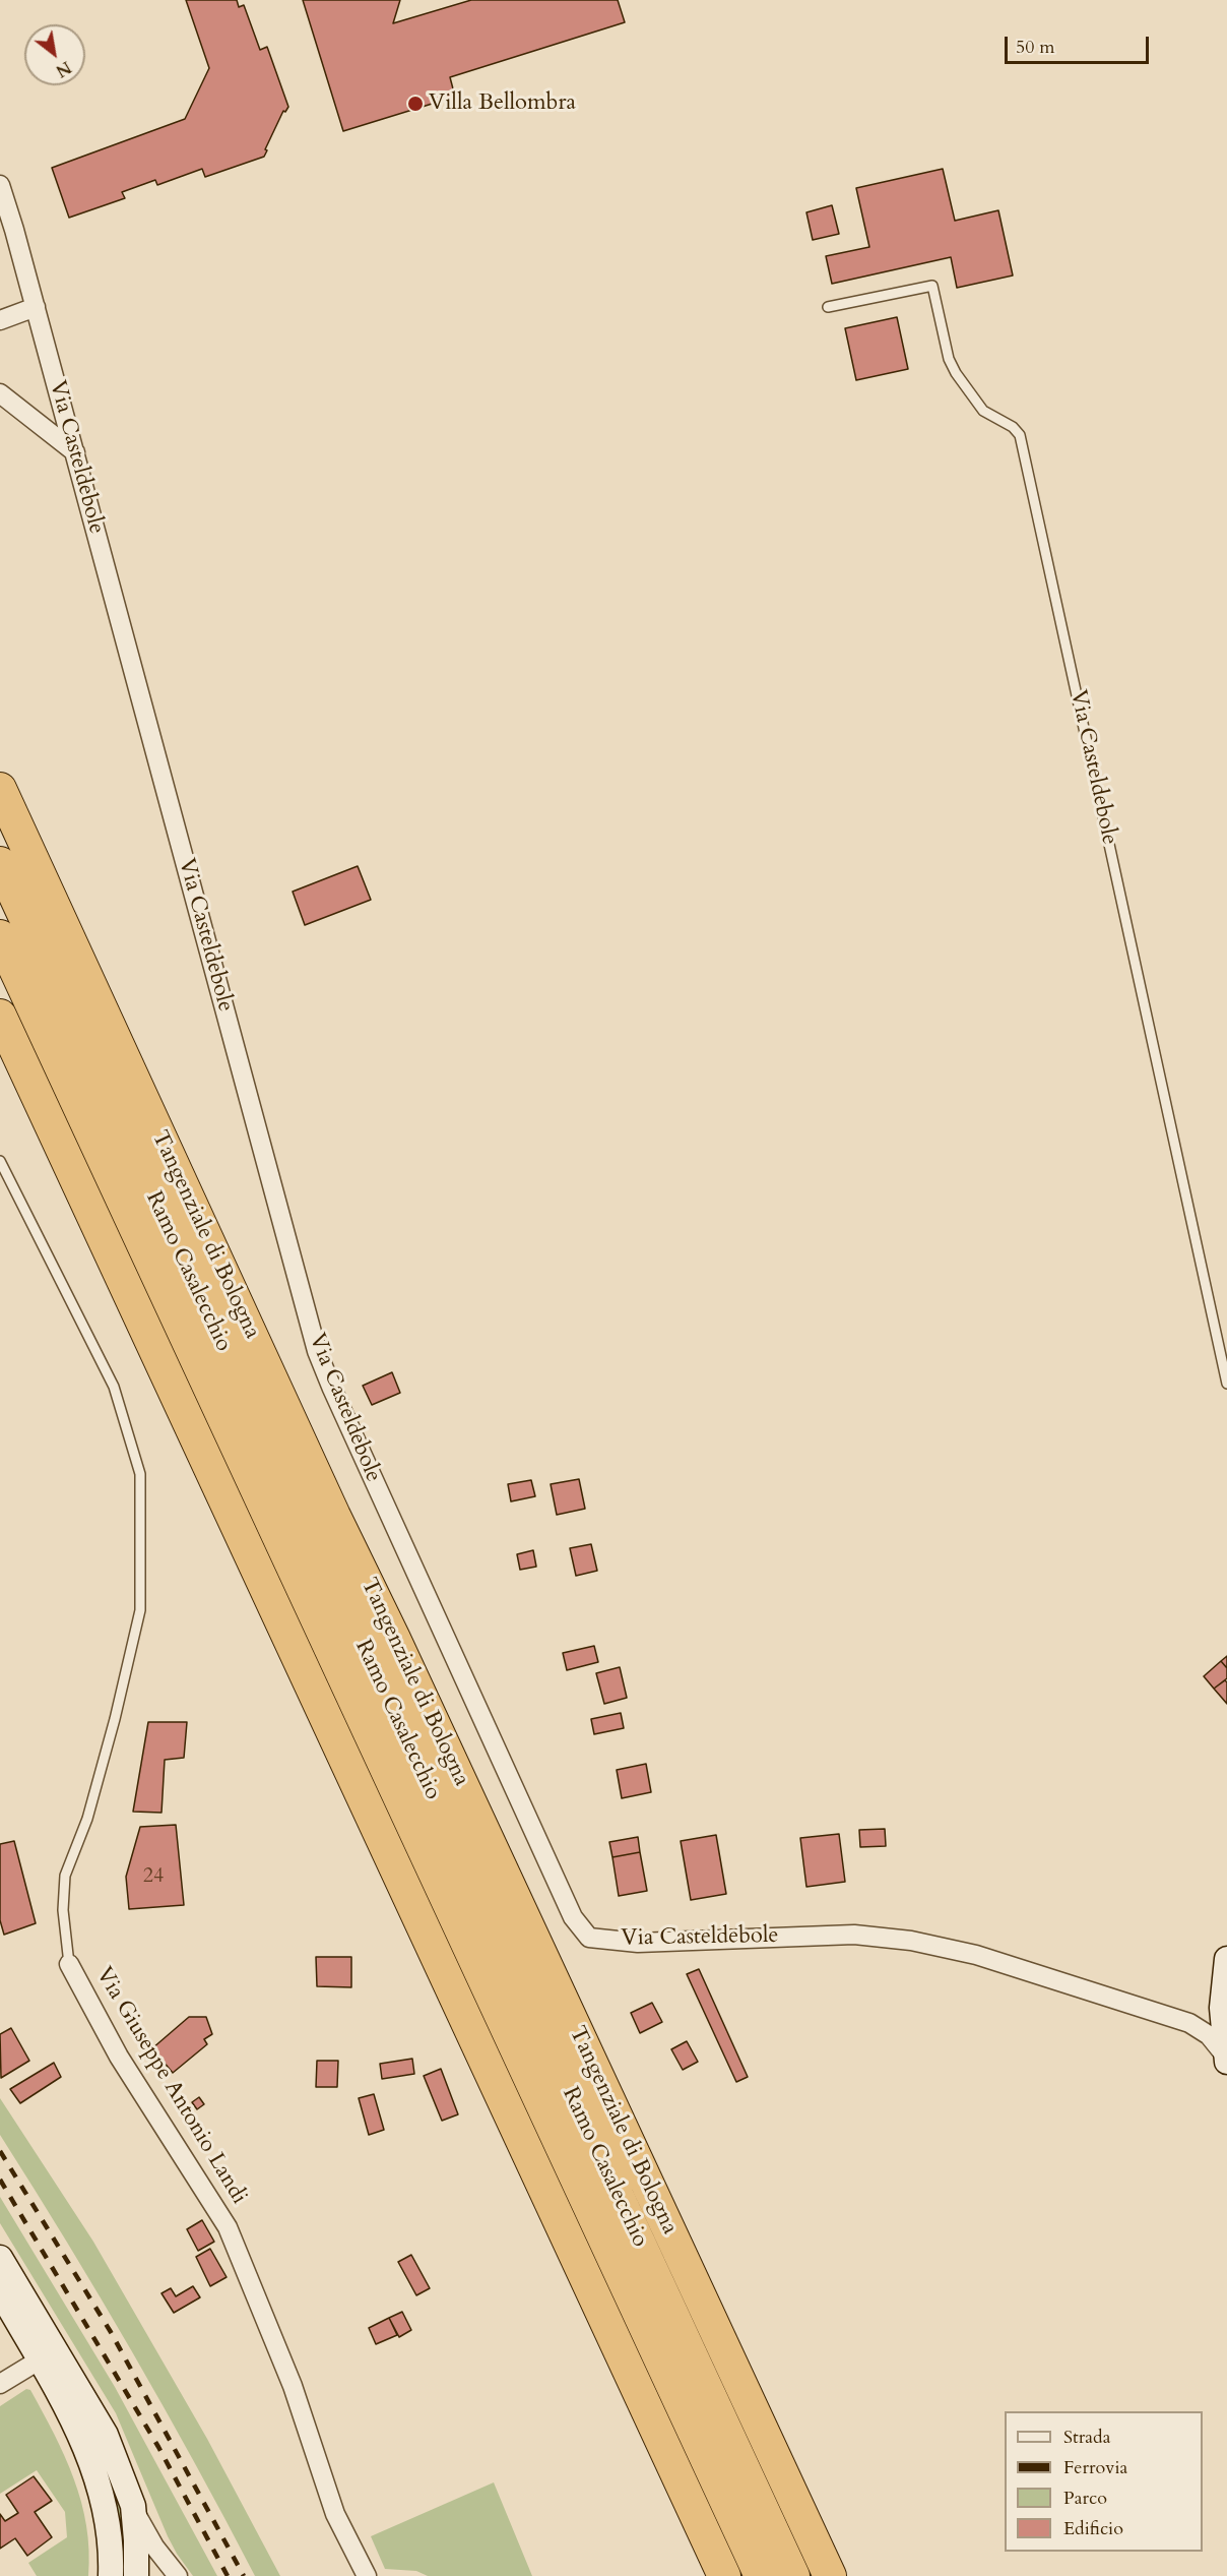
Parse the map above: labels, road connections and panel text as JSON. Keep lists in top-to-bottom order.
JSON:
{
  "streets": {
    "highway": ["Tangenziale di Bologna", "Ramo Casalecchio"],
    "main road": ["Via Casteldebole"],
    "street": ["Via Giuseppe Antonio Landi"]
  },
  "places": ["Villa Bellombra"],
  "house_numbers": ["24"],
  "legend": [
    "Strada",
    "Ferrovia",
    "Parco",
    "Edificio"
  ],
  "scale_bar": "50 m",
  "north": "bottom right"
}
